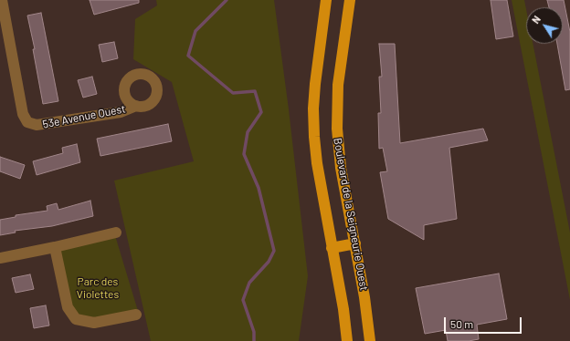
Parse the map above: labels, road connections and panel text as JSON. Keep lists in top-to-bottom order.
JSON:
{
  "streets": {
    "main road": ["Boulevard de la Seigneurie Ouest"],
    "street": ["53e Avenue Ouest"]
  },
  "parks": ["Parc des Violettes"],
  "scale_bar": "50 m",
  "north": "top left"
}
